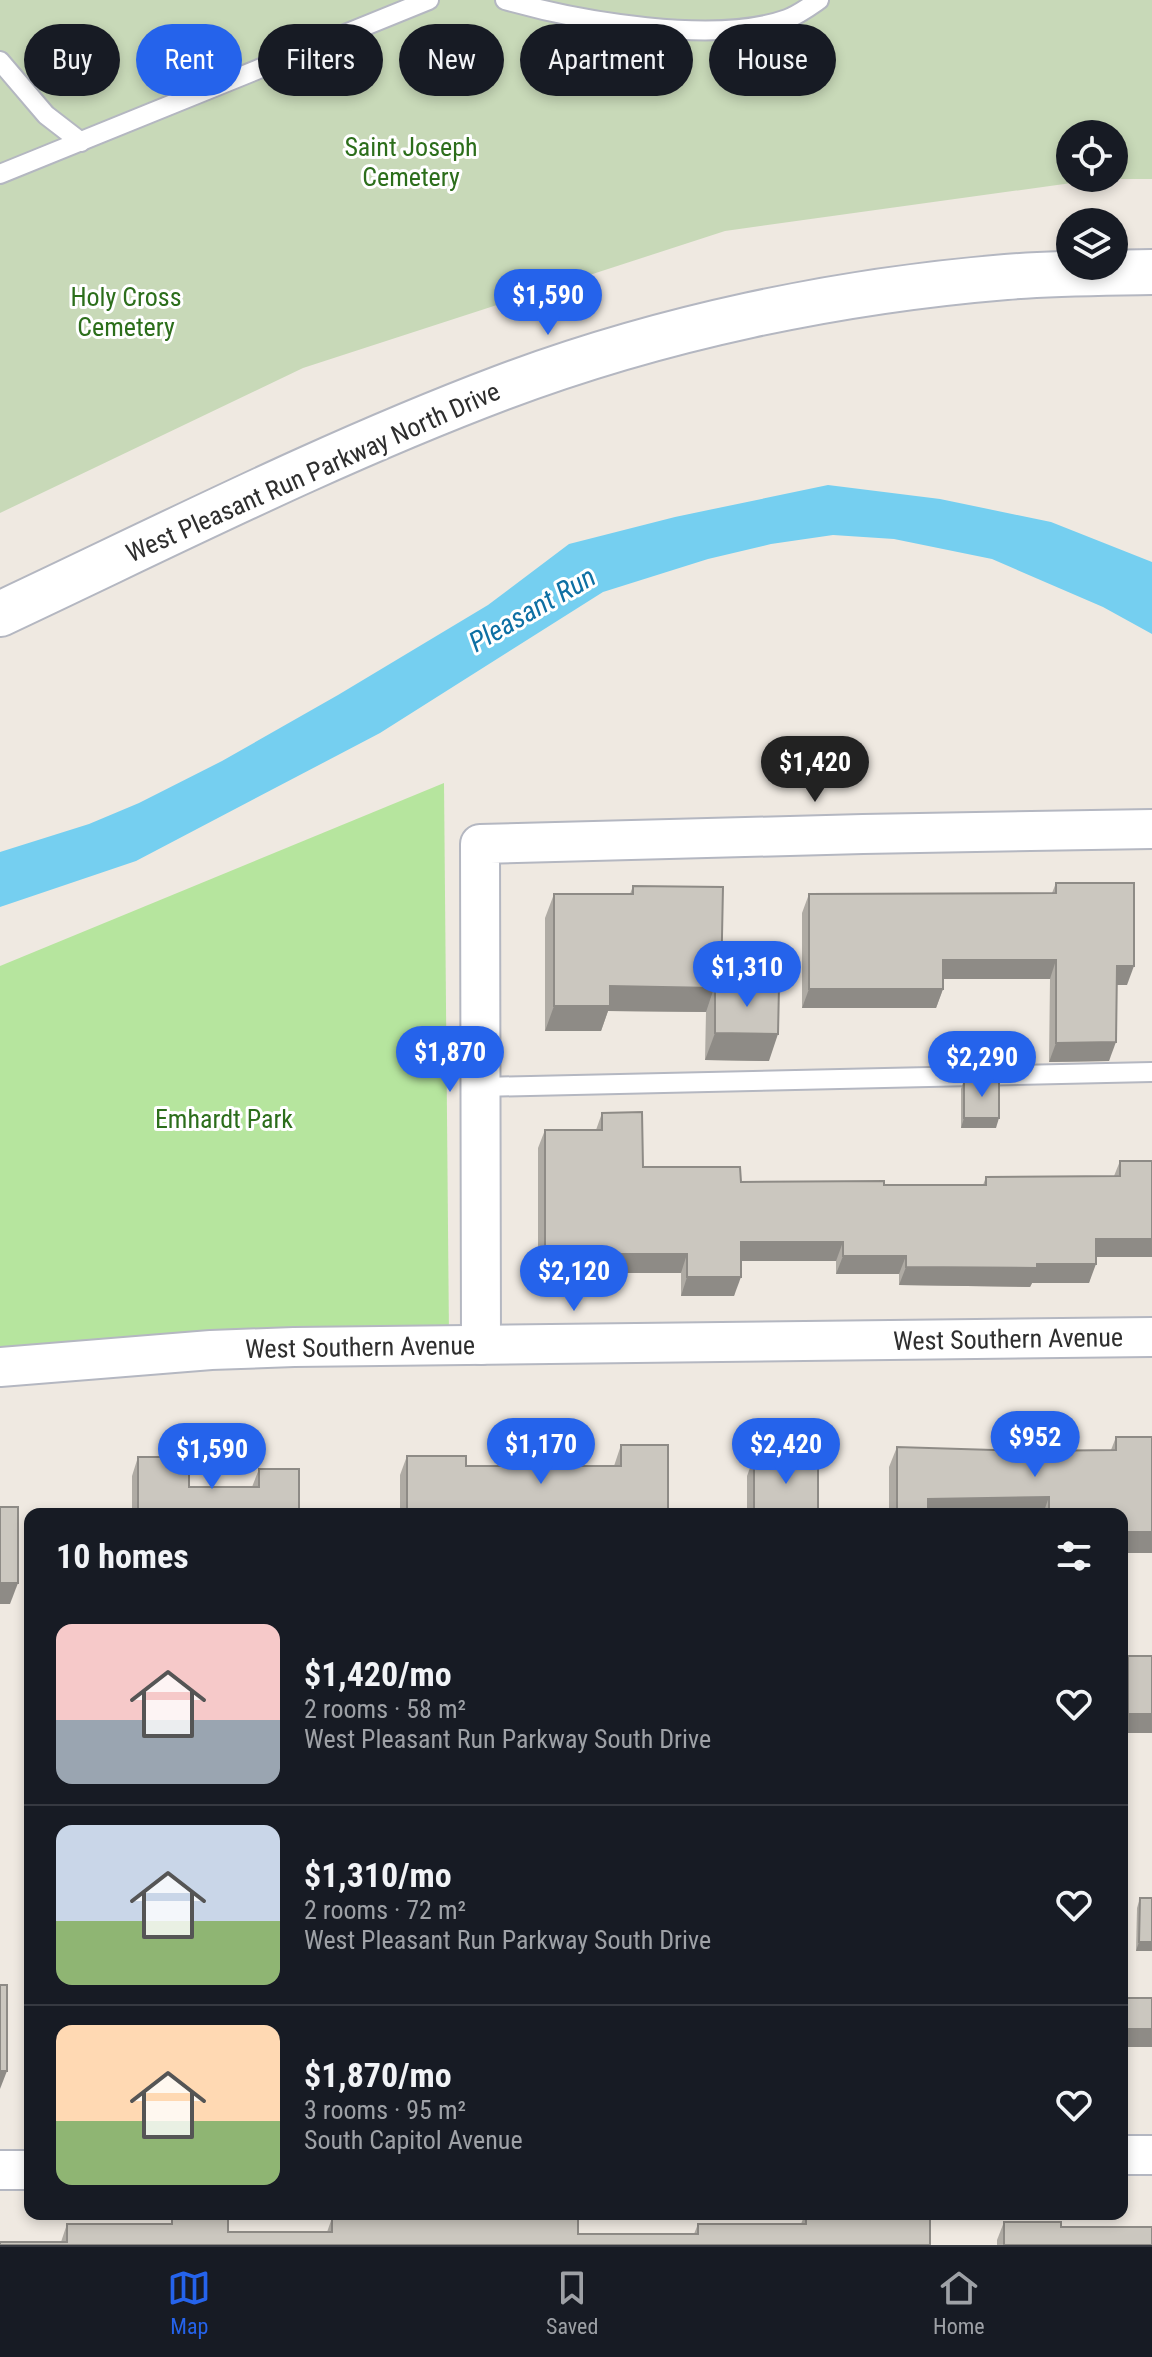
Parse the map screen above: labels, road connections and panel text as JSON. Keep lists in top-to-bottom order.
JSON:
{
  "streets": {
    "street": ["West Pleasant Run Parkway North Drive", "West Southern Avenue"]
  },
  "water": ["Pleasant Run"],
  "parks": ["Saint Joseph Cemetery", "Holy Cross Cemetery", "Emhardt Park"],
  "page": {
    "chip": [
      "Buy",
      "Rent",
      "Filters",
      "New",
      "Apartment",
      "House"
    ],
    "price": [
      "$1,590",
      "$1,420",
      "$1,310",
      "$1,870",
      "$2,290",
      "$2,120",
      "$952",
      "$1,170",
      "$2,420",
      "$1,590"
    ],
    "heading": "10 homes",
    "list": [
      {
        "name": "$1,420/mo",
        "note": "2 rooms · 58 m² · West Pleasant Run Parkway South Drive"
      },
      {
        "name": "$1,310/mo",
        "note": "2 rooms · 72 m² · West Pleasant Run Parkway South Drive"
      },
      {
        "name": "$1,870/mo",
        "note": "3 rooms · 95 m² · South Capitol Avenue"
      }
    ],
    "tabs": ["Map", "Saved", "Home"]
  }
}
